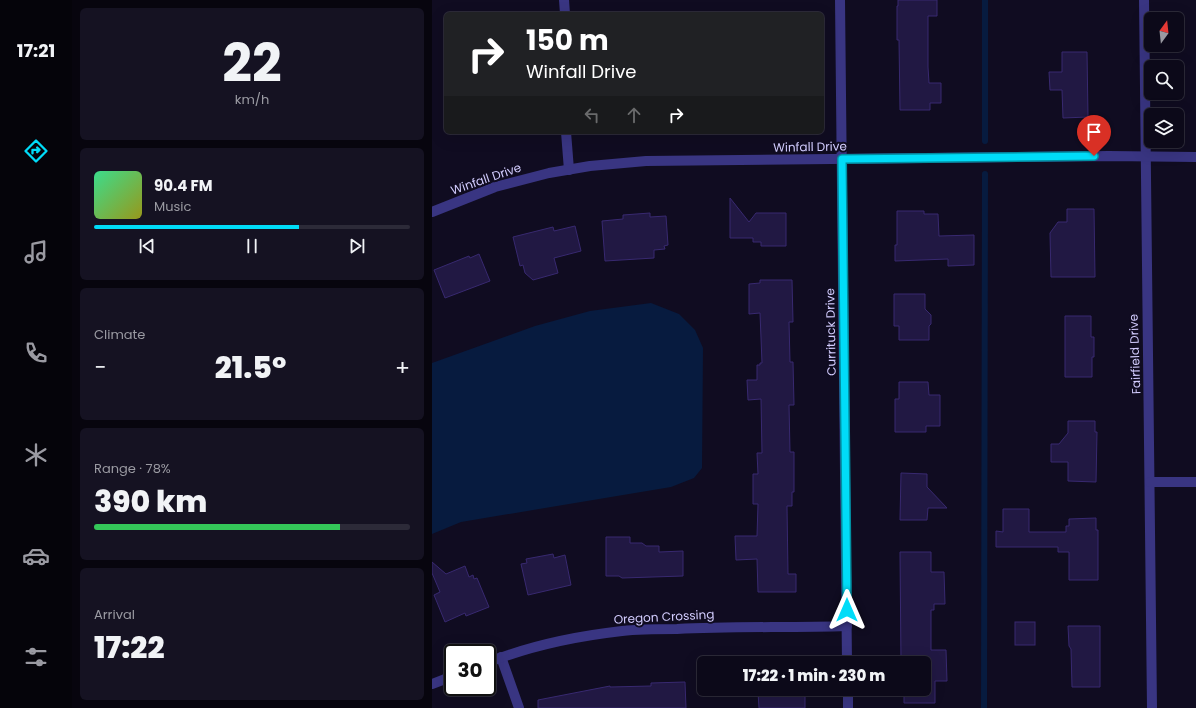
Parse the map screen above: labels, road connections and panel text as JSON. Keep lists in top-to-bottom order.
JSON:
{
  "streets": {
    "street": [
      "Winfall Drive",
      "Currituck Drive",
      "Fairfield Drive",
      "Oregon Crossing"
    ]
  },
  "crossings": [
    ["Winfall Drive", "Currituck Drive"],
    ["Winfall Drive", "Fairfield Drive"],
    ["Currituck Drive", "Oregon Crossing"]
  ],
  "north": "top",
  "page": {
    "tabs": "17:21",
    "tile": [
      ["22", "km/h"],
      "Climate",
      ["Range · 78%", "390 km"],
      ["Arrival", "17:22"]
    ],
    "turn": ["150 m", "Winfall Drive"],
    "song": ["90.4 FM", "Music"],
    "heat": ["−", "21.5°", "+"],
    "limit": "30",
    "trip": "17:22 · 1 min · 230 m"
  }
}
